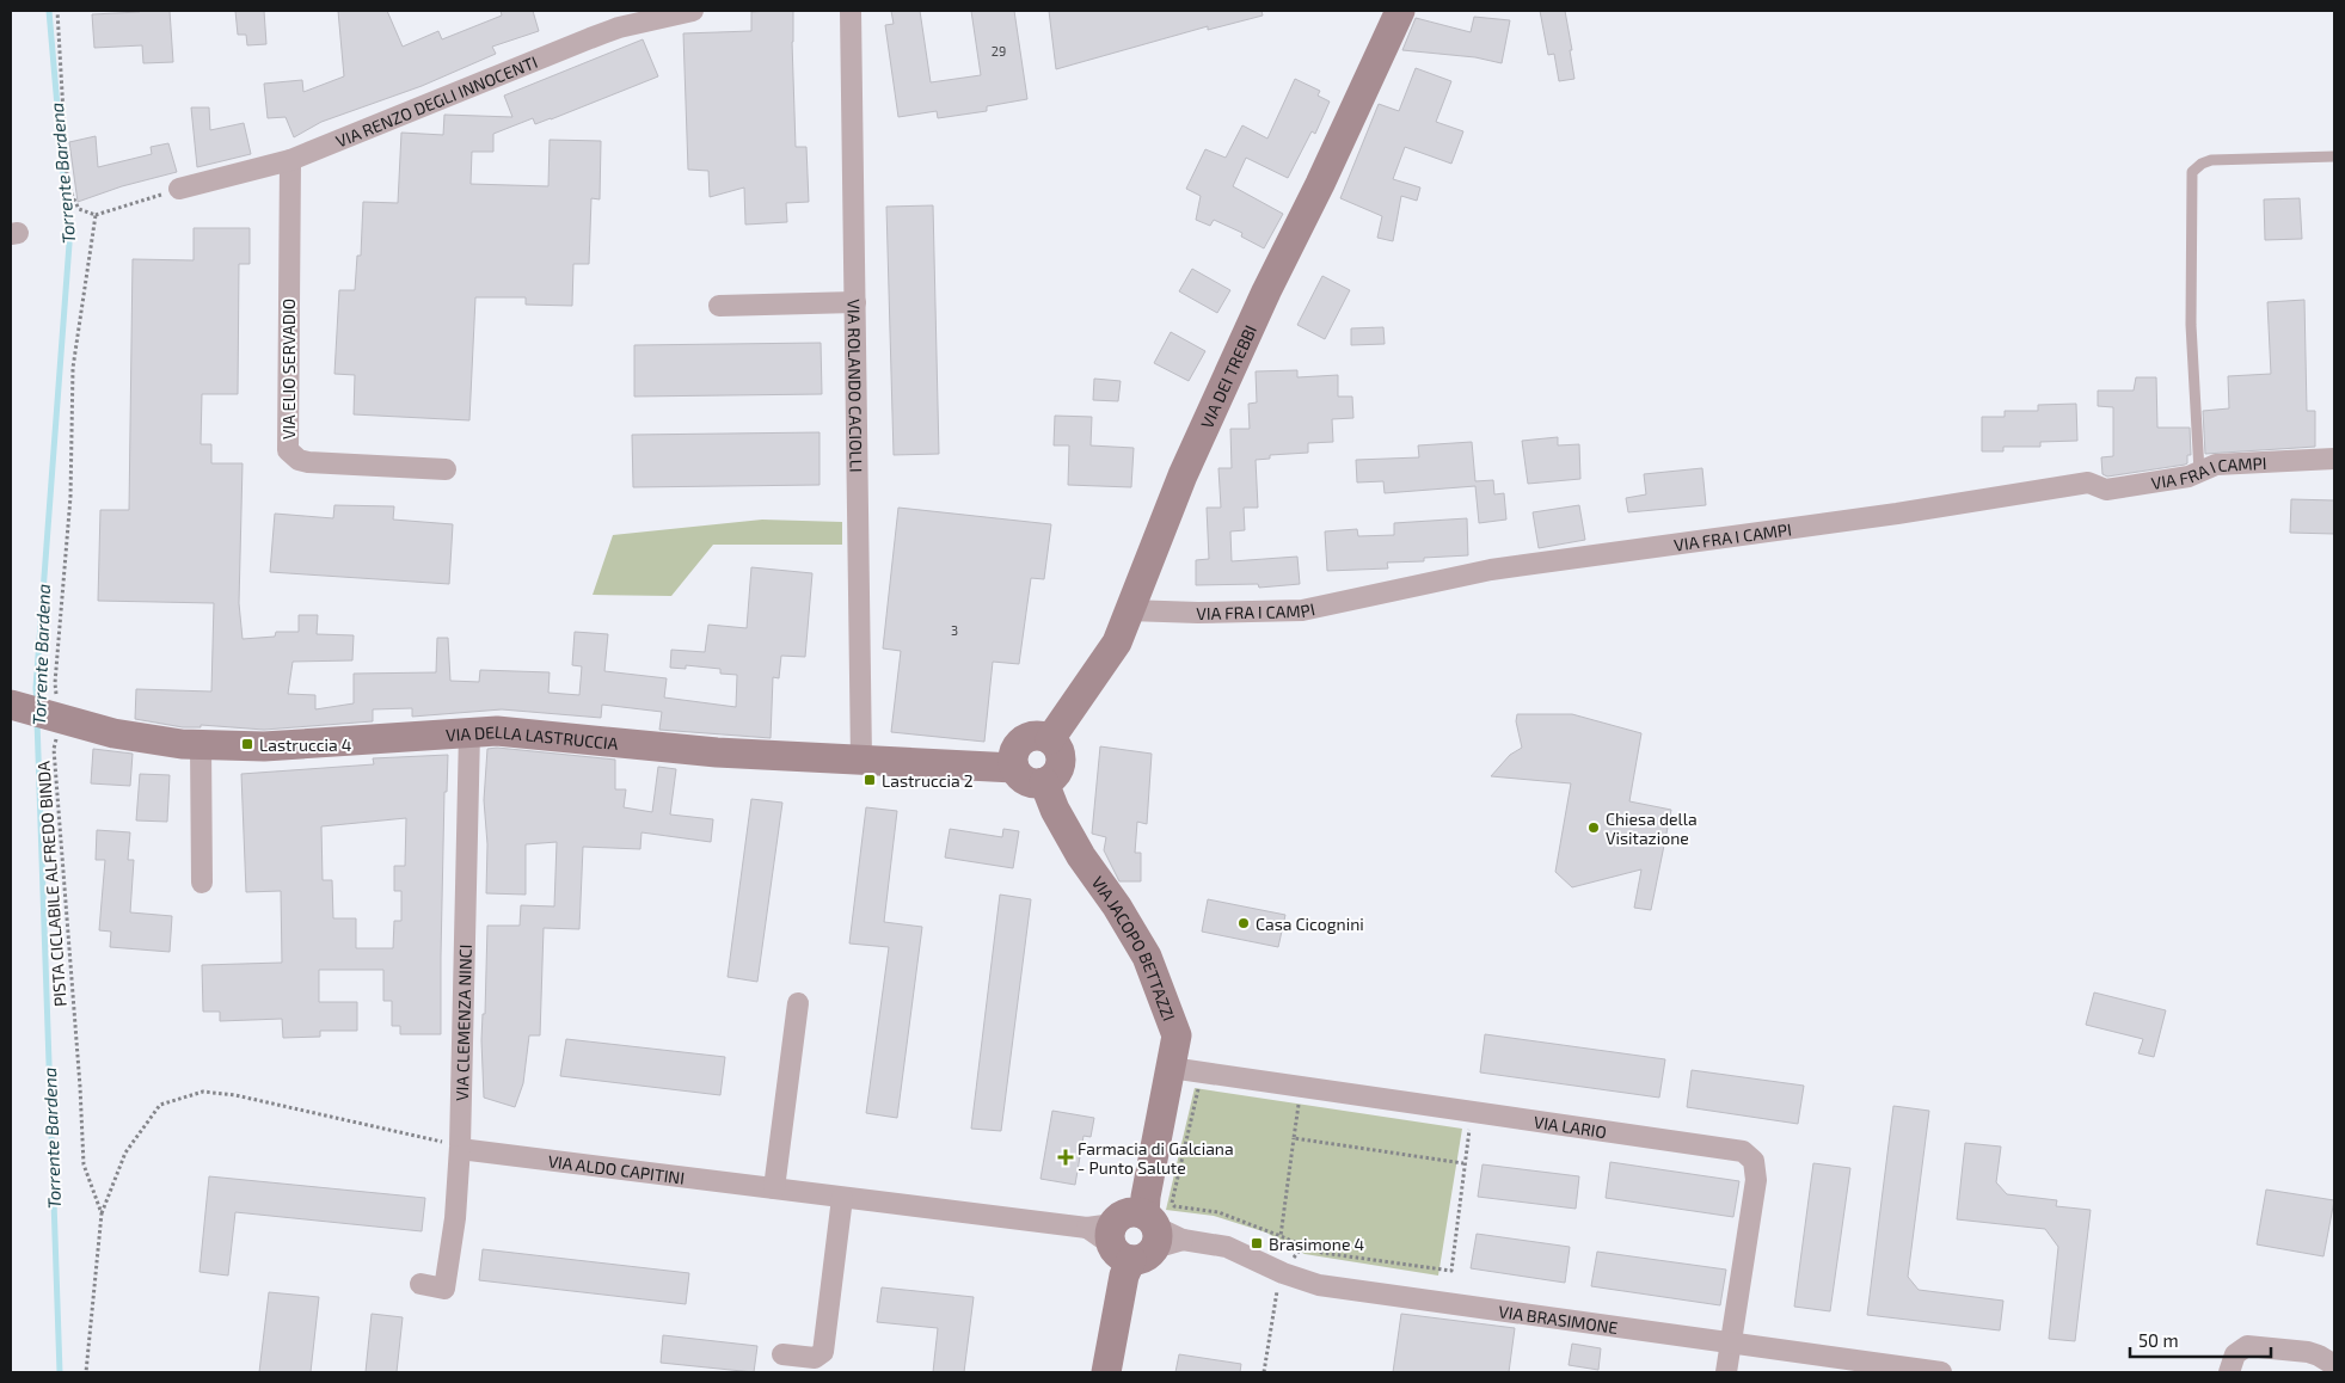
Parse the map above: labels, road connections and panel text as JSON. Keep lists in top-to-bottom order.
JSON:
{
  "streets": {
    "street": [
      "VIA RENZO DEGLI INNOCENTI",
      "VIA ELIO SERVADIO",
      "VIA DEI TREBBI",
      "VIA ROLANDO CACIOLLI",
      "VIA FRA I CAMPI",
      "VIA DELLA LASTRUCCIA",
      "VIA JACOPO BETTAZZI",
      "VIA CLEMENZA NINCI",
      "VIA LARIO",
      "VIA ALDO CAPITINI",
      "VIA BRASIMONE"
    ],
    "path": ["PISTA CICLABILE ALFREDO BINDA"]
  },
  "crossings": [
    ["VIA RENZO DEGLI INNOCENTI", "VIA ELIO SERVADIO"],
    ["VIA DEI TREBBI", "VIA FRA I CAMPI"],
    ["VIA DEI TREBBI", "VIA DELLA LASTRUCCIA"],
    ["VIA DEI TREBBI", "VIA JACOPO BETTAZZI"],
    ["VIA ROLANDO CACIOLLI", "VIA DELLA LASTRUCCIA"],
    ["VIA DELLA LASTRUCCIA", "PISTA CICLABILE ALFREDO BINDA"],
    ["VIA DELLA LASTRUCCIA", "VIA JACOPO BETTAZZI"],
    ["VIA DELLA LASTRUCCIA", "VIA CLEMENZA NINCI"],
    ["VIA JACOPO BETTAZZI", "VIA LARIO"],
    ["VIA JACOPO BETTAZZI", "VIA ALDO CAPITINI"],
    ["VIA JACOPO BETTAZZI", "VIA BRASIMONE"],
    ["VIA CLEMENZA NINCI", "VIA ALDO CAPITINI"],
    ["VIA LARIO", "VIA BRASIMONE"],
    ["VIA ALDO CAPITINI", "VIA BRASIMONE"]
  ],
  "water": ["Torrente Bardena"],
  "places": {
    "transit": ["Lastruccia 4", "Lastruccia 2", "Brasimone 4"],
    "other": ["Chiesa della Visitazione", "Casa Cicognini"],
    "health": ["Farmacia di Galciana - Punto Salute"]
  },
  "house_numbers": ["29", "3"],
  "scale_bar": "50 m"
}
